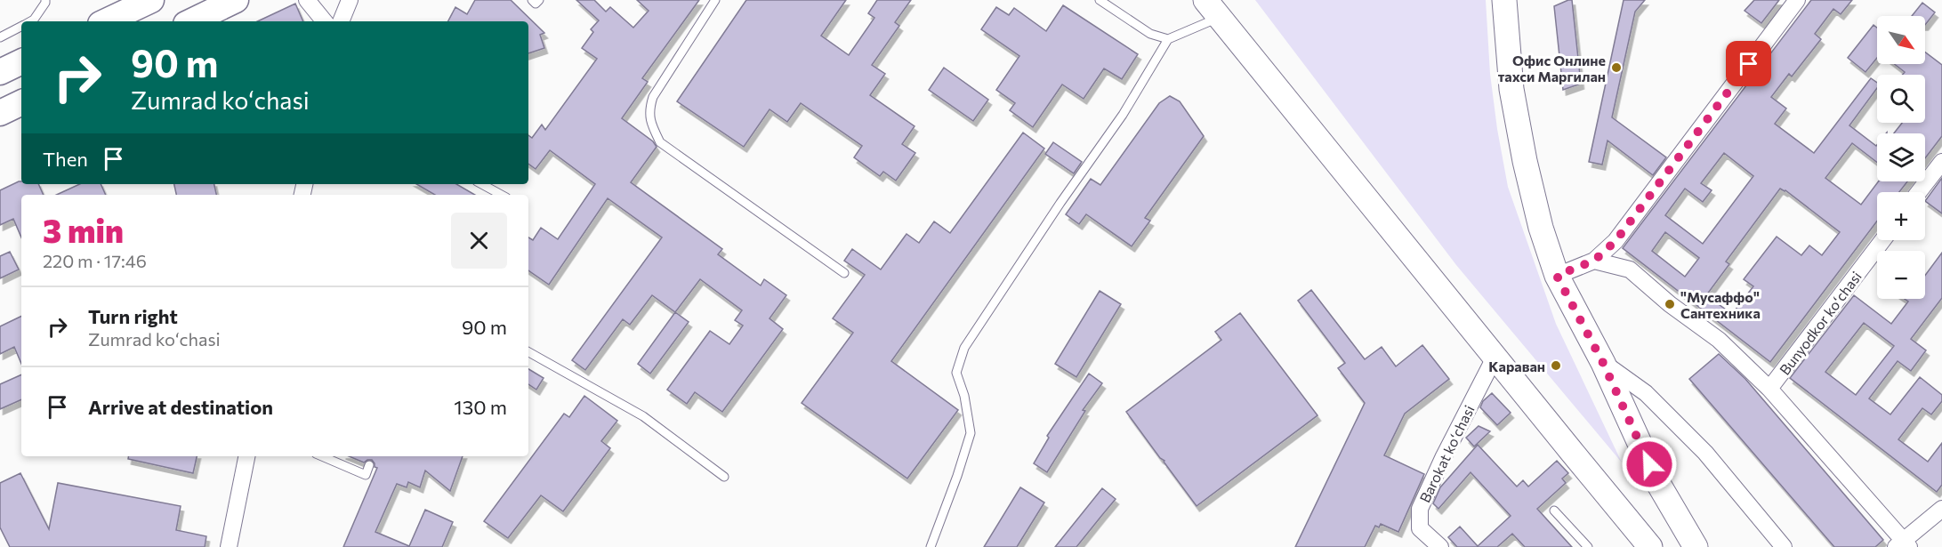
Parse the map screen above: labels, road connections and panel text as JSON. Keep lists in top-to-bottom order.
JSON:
{
  "streets": {
    "street": ["Bunyodkor koʻchasi", "Barokat koʻchasi"]
  },
  "places": ["Офис Онлине тахси Маргилан", "\"Мусаффо\" Сантехника", "Караван"],
  "north": "bottom right",
  "page": {
    "map_buttons": ["+", "−"],
    "turn": ["90 m", "Zumrad koʻchasi"],
    "then": "Then",
    "heading": ["3 min", "220 m · 17:46"],
    "list": [
      {
        "name": "Turn right",
        "note": "Zumrad koʻchasi",
        "value": "90 m"
      },
      {
        "name": "Arrive at destination",
        "value": "130 m"
      }
    ]
  }
}
